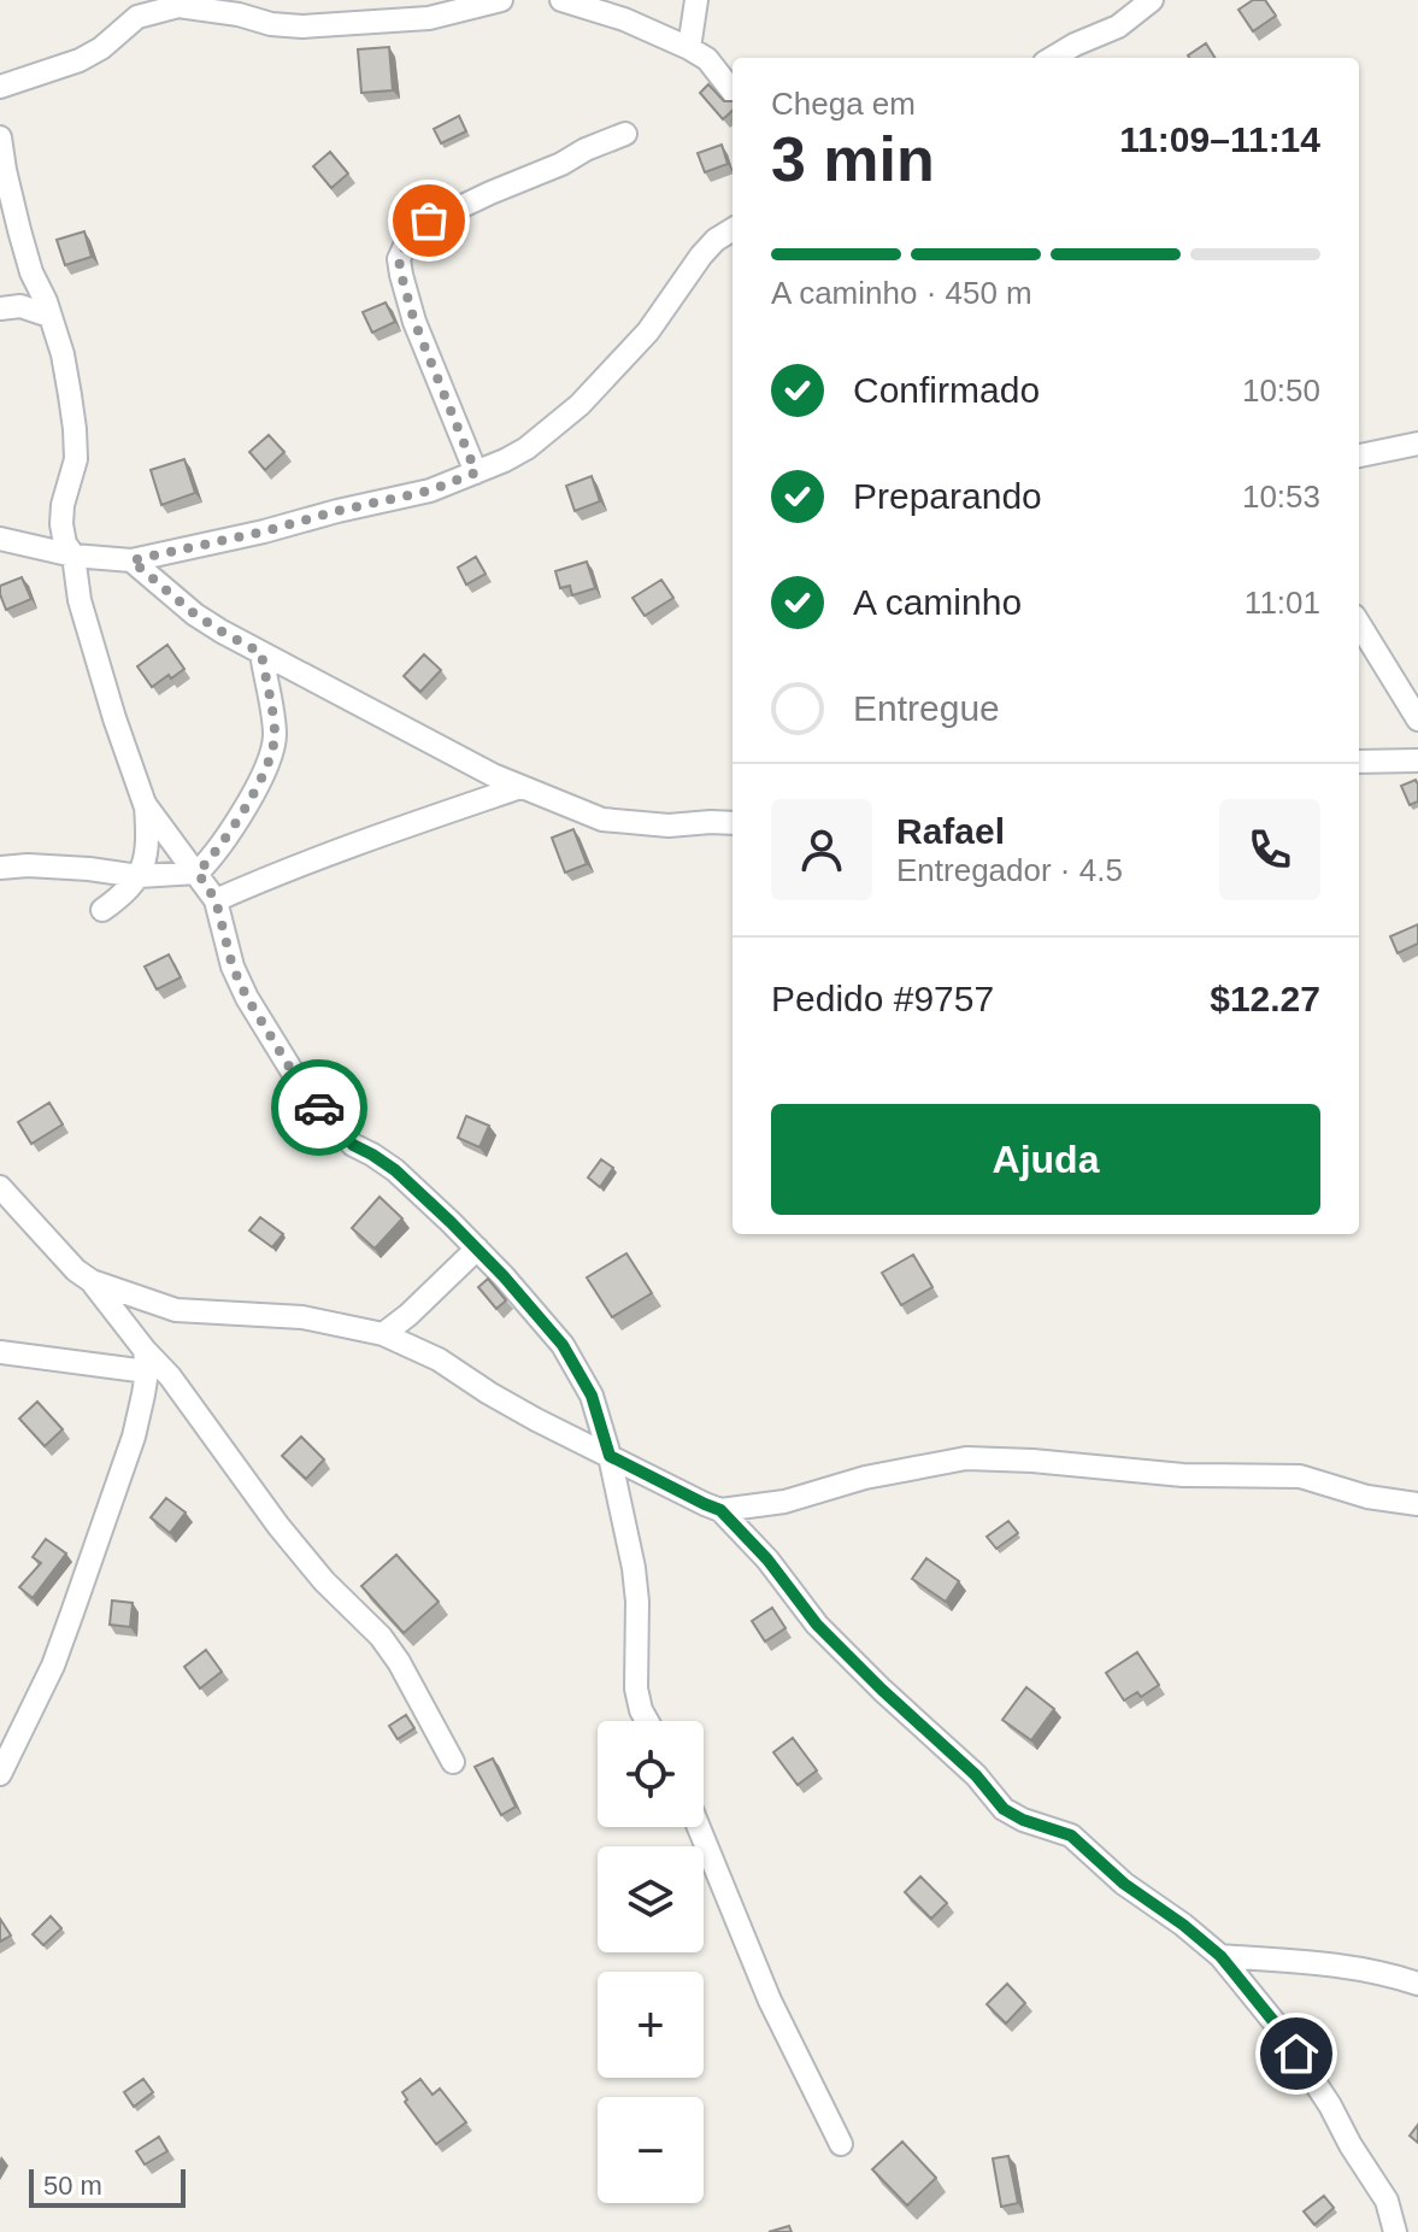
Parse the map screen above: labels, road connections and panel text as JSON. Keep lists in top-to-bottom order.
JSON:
{
  "scale_bar": "50 m",
  "page": {
    "heading": ["3 min", "Chega em", "11:09–11:14"],
    "panel": [
      "Rafael",
      "Entregador · 4.5",
      "Pedido #9757",
      "$12.27"
    ],
    "bar": "A caminho · 450 m",
    "list": [
      ["Confirmado", "10:50"],
      ["Preparando", "10:53"],
      ["A caminho", "11:01"],
      "Entregue"
    ],
    "buttons": "Ajuda",
    "map_buttons": ["+", "−"],
    "scale": "50 m"
  }
}
